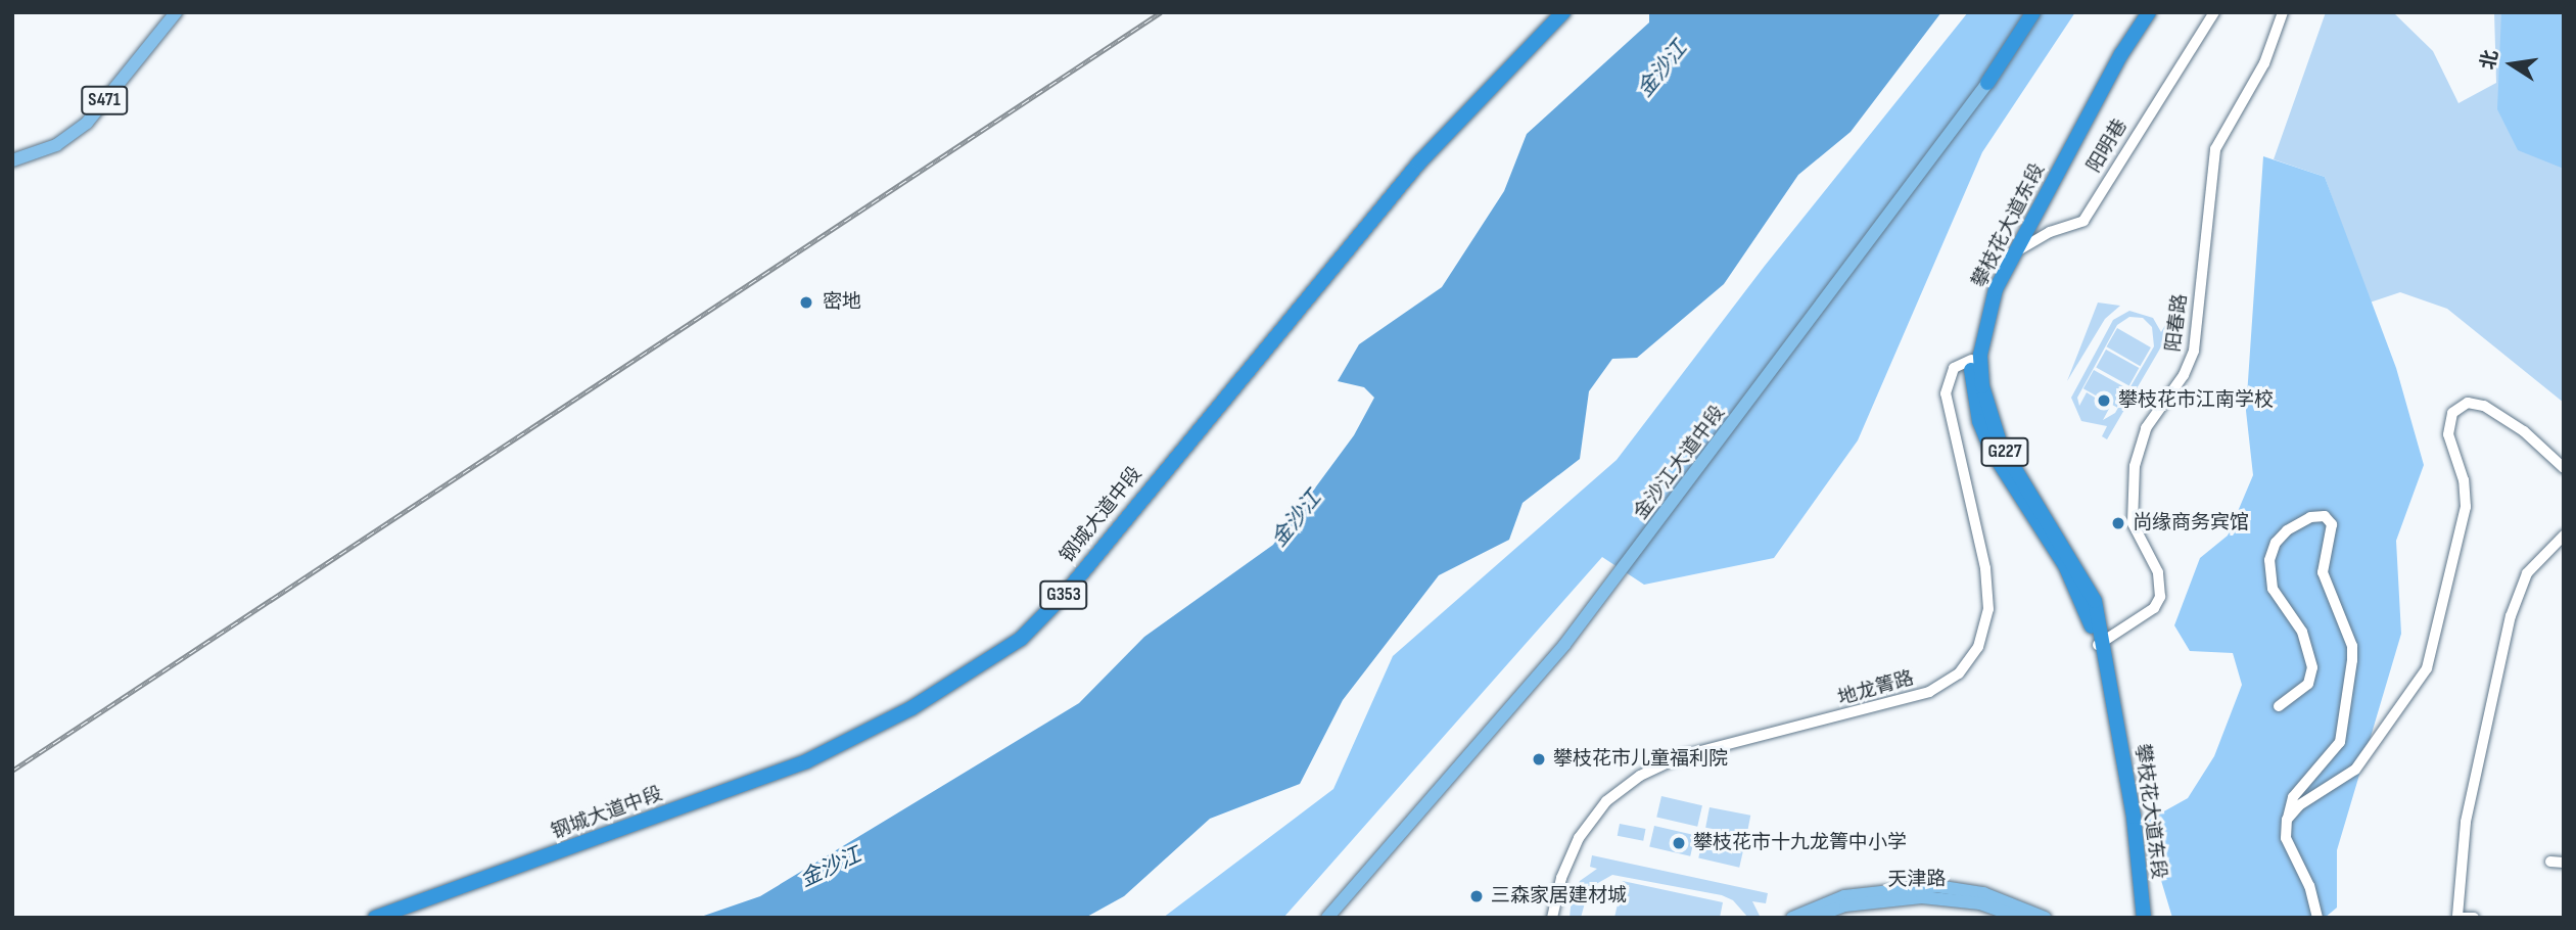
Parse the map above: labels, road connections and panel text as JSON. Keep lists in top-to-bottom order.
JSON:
{
  "streets": {
    "highway": [
      "攀枝花大道东段",
      "G227",
      "钢城大道中段",
      "G353"
    ],
    "main road": ["S471", "金沙江大道中段", "天津路"],
    "street": ["阳明巷", "阳春路", "地龙箐路"]
  },
  "crossings": [
    ["阳明巷", "攀枝花大道东段"],
    ["攀枝花大道东段", "阳春路"],
    ["攀枝花大道东段", "地龙箐路"]
  ],
  "water": ["金沙江"],
  "places": [
    "密地",
    "攀枝花市江南学校",
    "尚缘商务宾馆",
    "攀枝花市儿童福利院",
    "攀枝花市十九龙箐中小学",
    "三森家居建材城"
  ],
  "north": "left"
}
